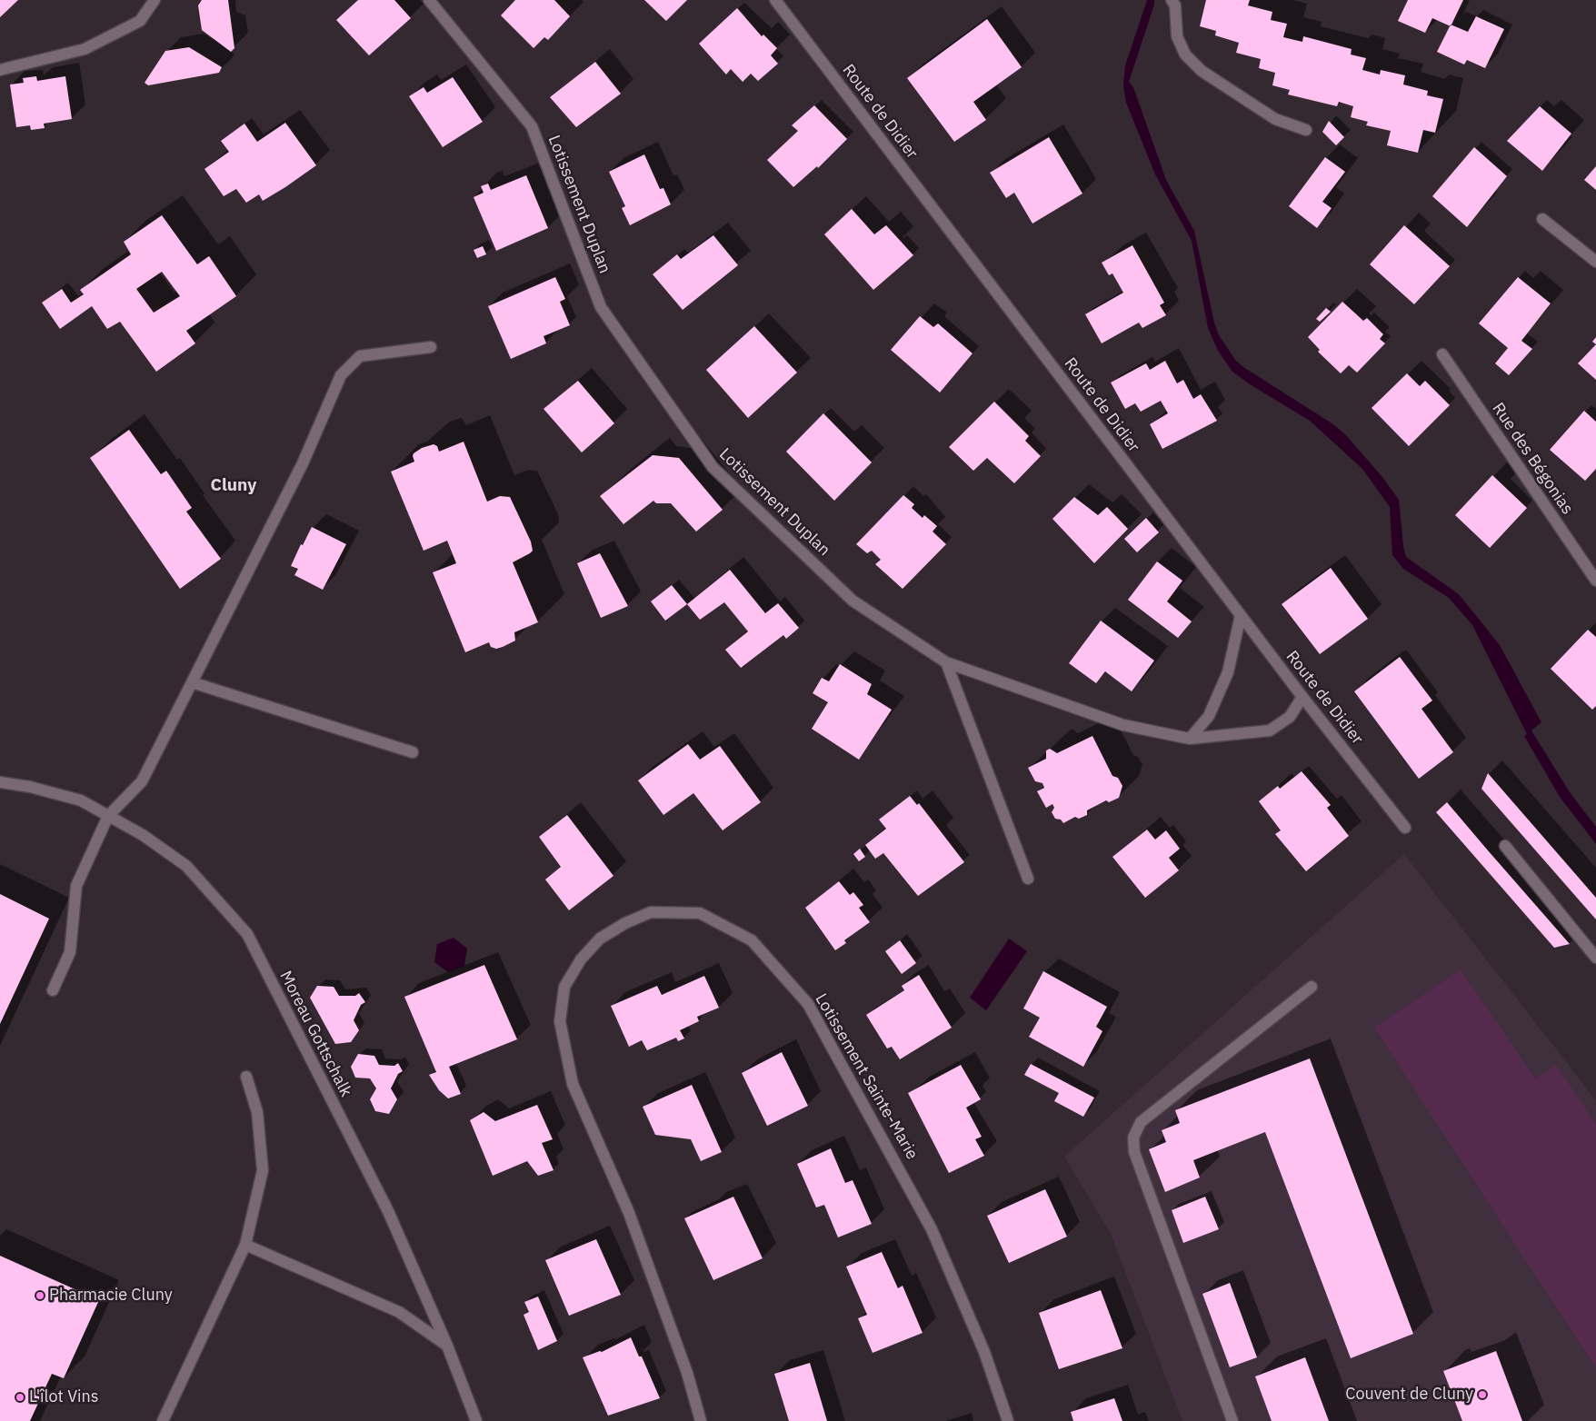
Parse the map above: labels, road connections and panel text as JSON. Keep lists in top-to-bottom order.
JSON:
{
  "streets": {
    "street": [
      "Route de Didier",
      "Lotissement Duplan",
      "Rue des Bégonias",
      "Moreau Gottschalk",
      "Lotissement Sainte-Marie"
    ]
  },
  "crossings": [
    ["Route de Didier", "Lotissement Duplan"]
  ],
  "districts": ["Cluny"],
  "places": ["Pharmacie Cluny", "Couvent de Cluny", "L'îlot Vins"]
}
